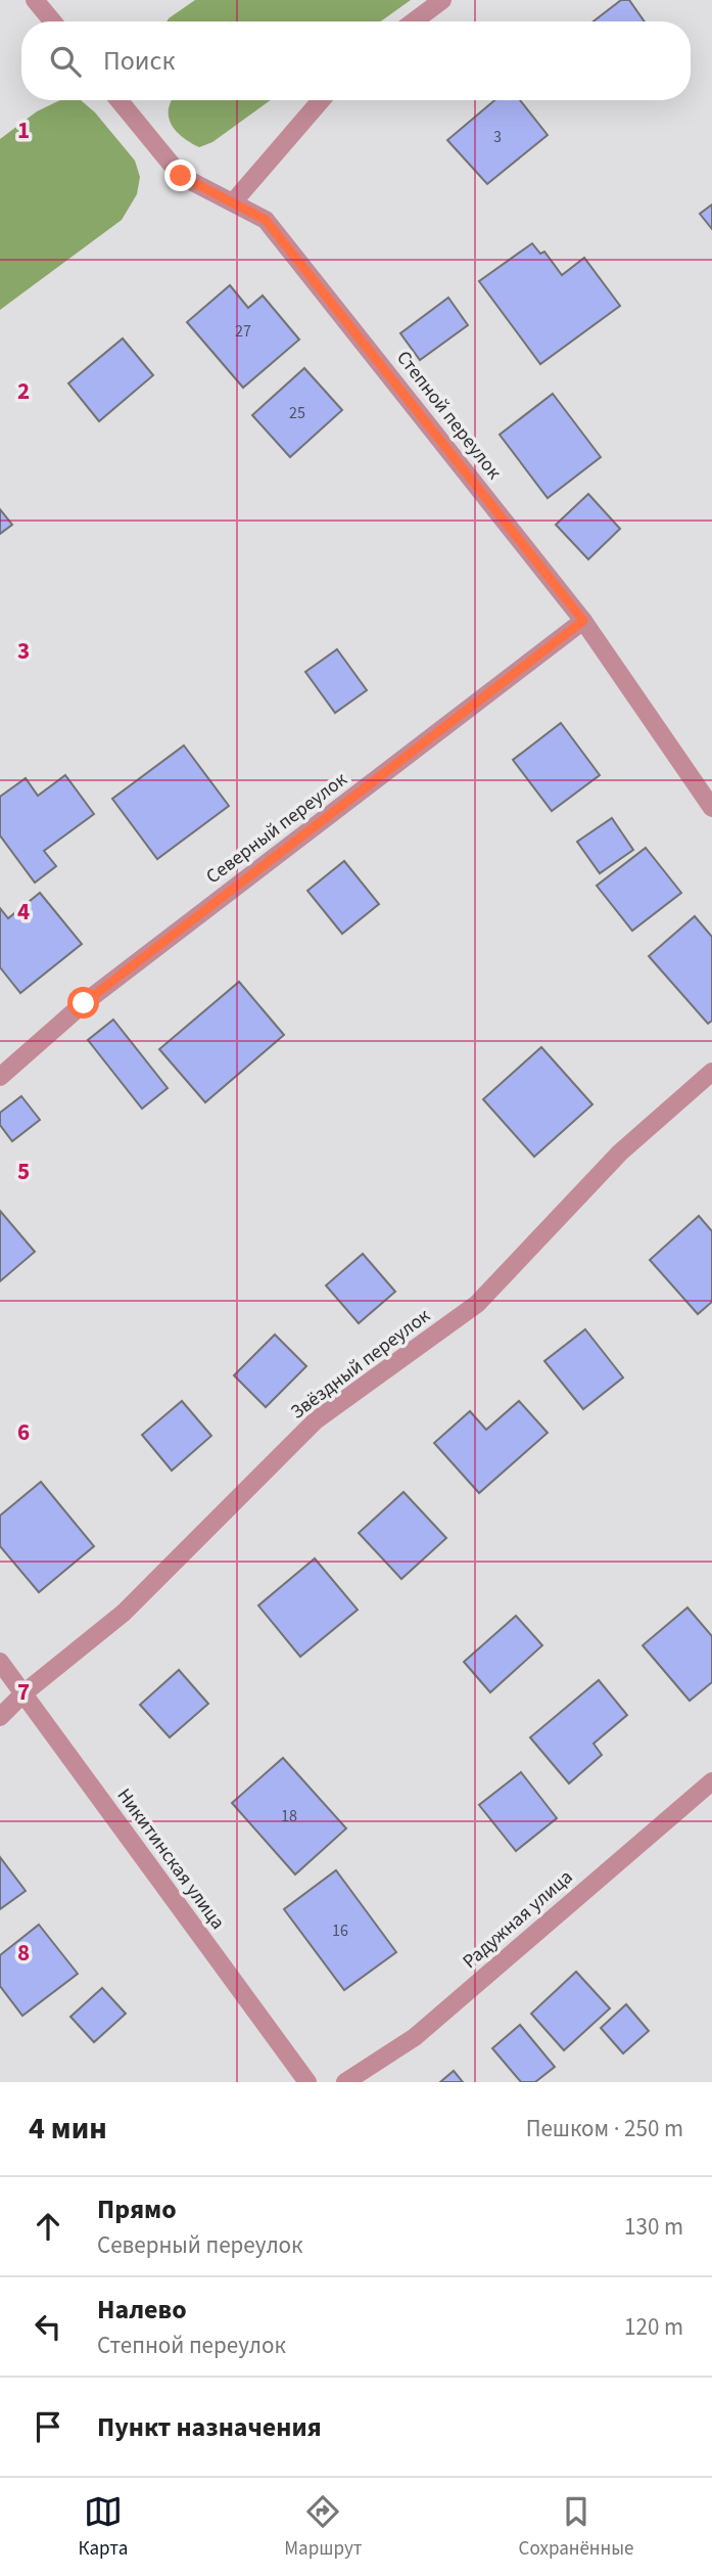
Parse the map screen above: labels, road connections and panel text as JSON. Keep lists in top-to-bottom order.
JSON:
{
  "streets": {
    "street": [
      "Степной переулок",
      "Северный переулок",
      "Звёздный переулок",
      "Никитинская улица",
      "Радужная улица"
    ]
  },
  "crossings": [
    ["Степной переулок", "Северный переулок"],
    ["Звёздный переулок", "Никитинская улица"]
  ],
  "house_numbers": [
    "3",
    "27",
    "25",
    "18",
    "16"
  ],
  "page": {
    "search": "Поиск",
    "heading": ["4 мин", "Пешком · 250 m"],
    "list": [
      ["Прямо", "Северный переулок", "130 m"],
      ["Налево", "Степной переулок", "120 m"],
      "Пункт назначения"
    ],
    "nav": ["Карта", "Маршрут", "Сохранённые"]
  },
  "grid": {
    "rows": [
      "1",
      "2",
      "3",
      "4",
      "5",
      "6",
      "7",
      "8"
    ]
  }
}
